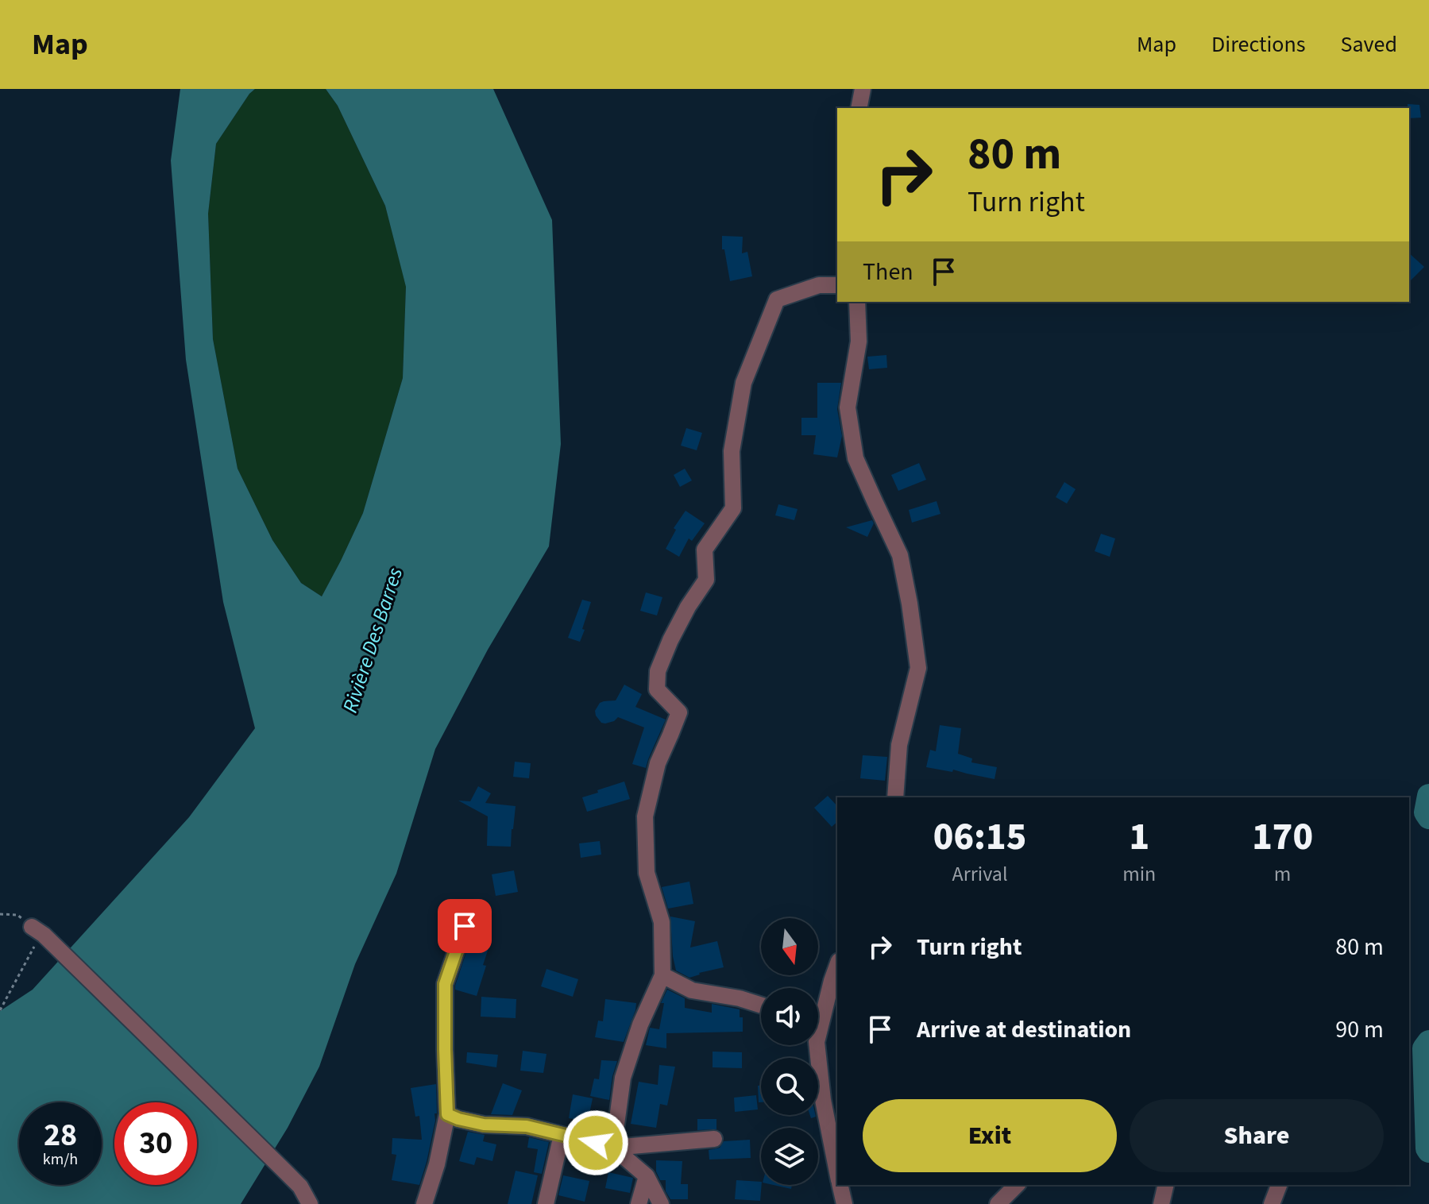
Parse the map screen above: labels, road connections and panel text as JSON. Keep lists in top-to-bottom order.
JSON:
{
  "water": ["Rivière Des Barres"],
  "north": "bottom",
  "page": {
    "header": "Map",
    "nav": ["Map", "Directions", "Saved"],
    "turn": ["80 m", "Turn right"],
    "then": "Then",
    "eta": [
      "06:15",
      "Arrival",
      "1",
      "min",
      "170",
      "m"
    ],
    "list": [
      {
        "name": "Turn right",
        "value": "80 m"
      },
      {
        "name": "Arrive at destination",
        "value": "90 m"
      }
    ],
    "buttons": ["Exit", "Share"],
    "speed": "28 km/h",
    "limit": "30"
  }
}
